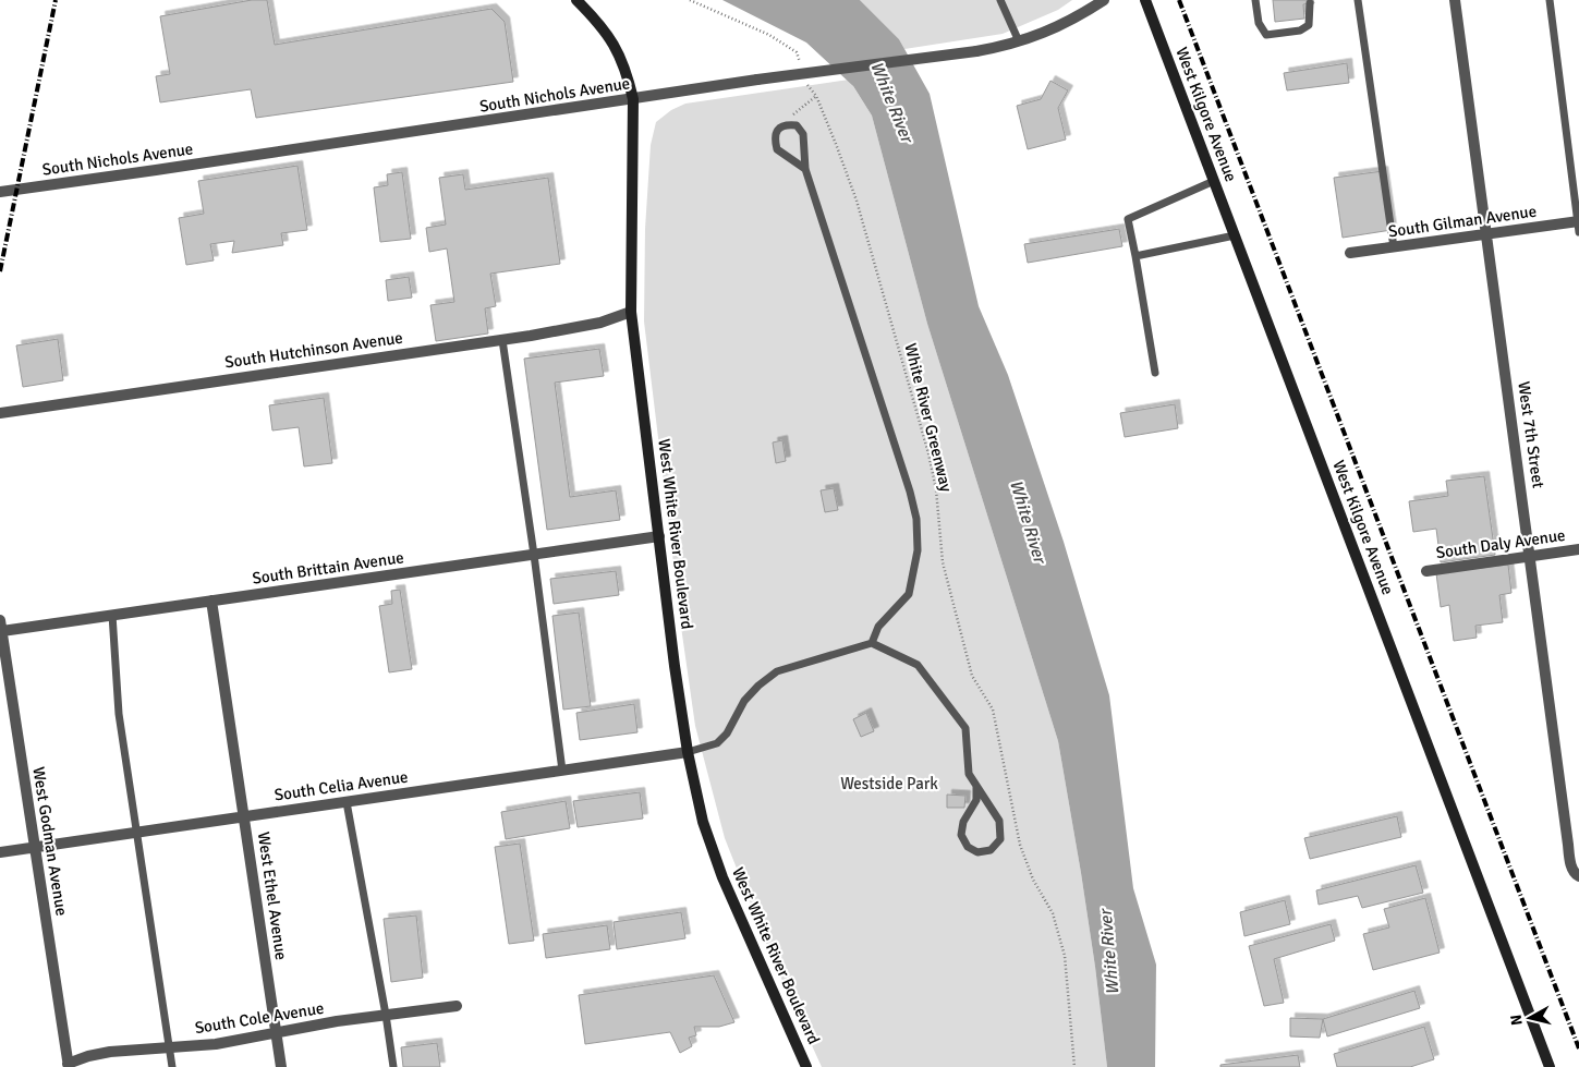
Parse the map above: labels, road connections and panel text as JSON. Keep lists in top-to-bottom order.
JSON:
{
  "streets": {
    "main road": ["West Kilgore Avenue", "West White River Boulevard"],
    "street": [
      "South Nichols Avenue",
      "South Gilman Avenue",
      "South Hutchinson Avenue",
      "West 7th Street",
      "South Daly Avenue",
      "South Brittain Avenue",
      "South Celia Avenue",
      "West Godman Avenue",
      "West Ethel Avenue",
      "South Cole Avenue"
    ],
    "path": ["White River Greenway"]
  },
  "crossings": [
    ["South Nichols Avenue", "West White River Boulevard"],
    ["South Gilman Avenue", "West 7th Street"],
    ["South Hutchinson Avenue", "West White River Boulevard"],
    ["West 7th Street", "South Daly Avenue"],
    ["West White River Boulevard", "South Brittain Avenue"],
    ["West White River Boulevard", "South Celia Avenue"],
    ["South Brittain Avenue", "West Godman Avenue"],
    ["South Brittain Avenue", "West Ethel Avenue"],
    ["South Celia Avenue", "West Godman Avenue"],
    ["South Celia Avenue", "West Ethel Avenue"],
    ["West Godman Avenue", "South Cole Avenue"],
    ["West Ethel Avenue", "South Cole Avenue"]
  ],
  "water": ["White River"],
  "parks": ["Westside Park"],
  "north": "left"
}
